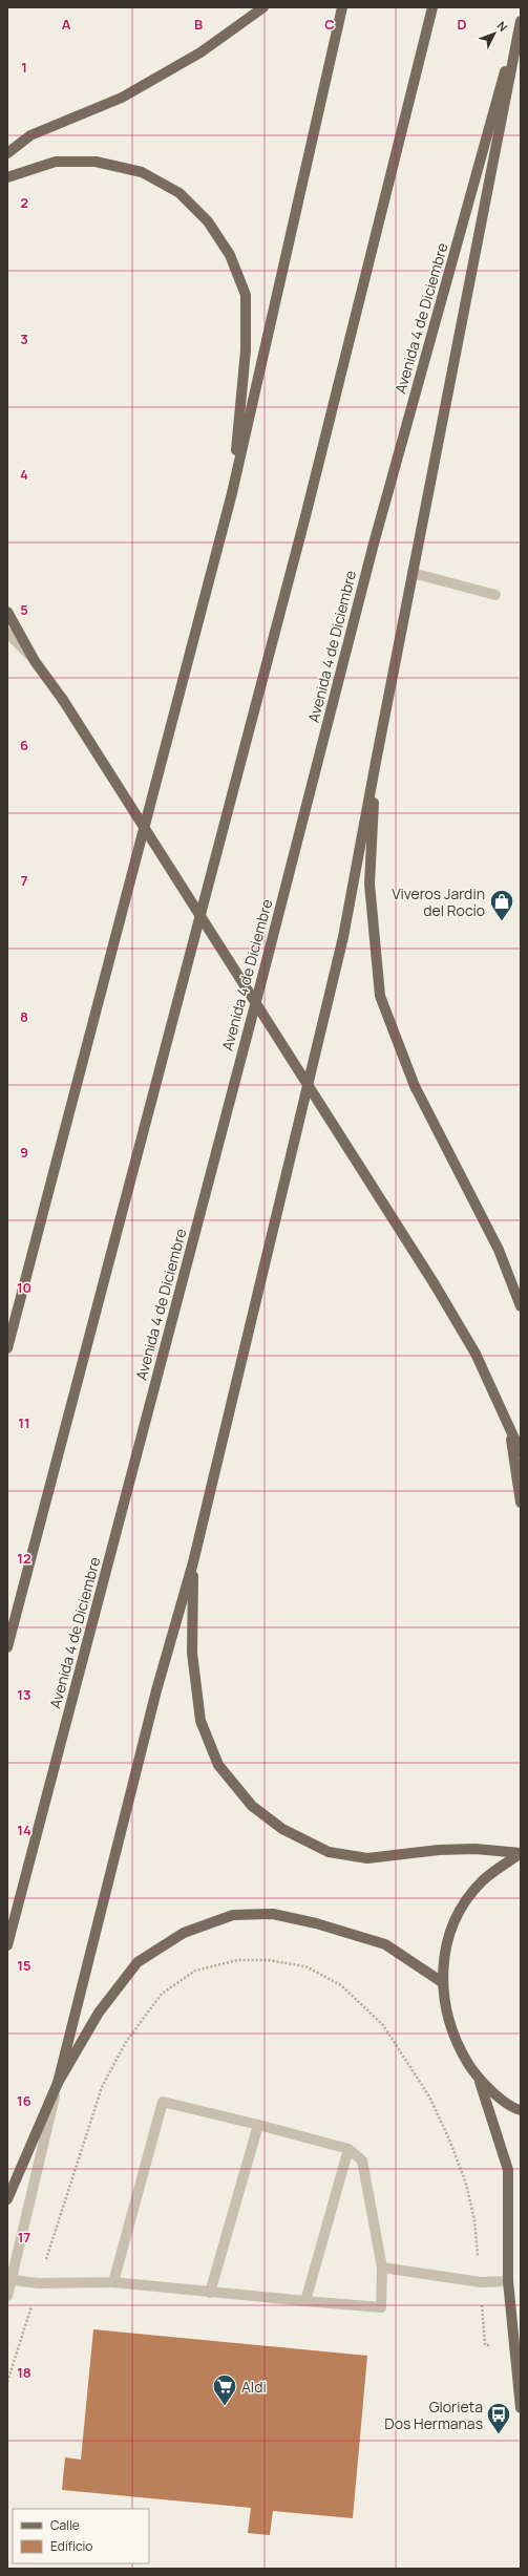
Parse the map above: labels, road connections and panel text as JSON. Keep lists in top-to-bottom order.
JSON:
{
  "streets": {
    "main road": ["Avenida 4 de Diciembre"]
  },
  "places": {
    "shop": ["Viveros Jardin del Rocío"],
    "supermarket": ["Aldi"],
    "bus stop": ["Glorieta Dos Hermanas"]
  },
  "legend": ["Calle", "Edificio"],
  "north": "top right",
  "grid": {
    "columns": [
      "A",
      "B",
      "C",
      "D"
    ],
    "rows": [
      "1",
      "2",
      "3",
      "4",
      "5",
      "6",
      "7",
      "8",
      "9",
      "10",
      "11",
      "12",
      "13",
      "14",
      "15",
      "16",
      "17",
      "18"
    ]
  }
}
